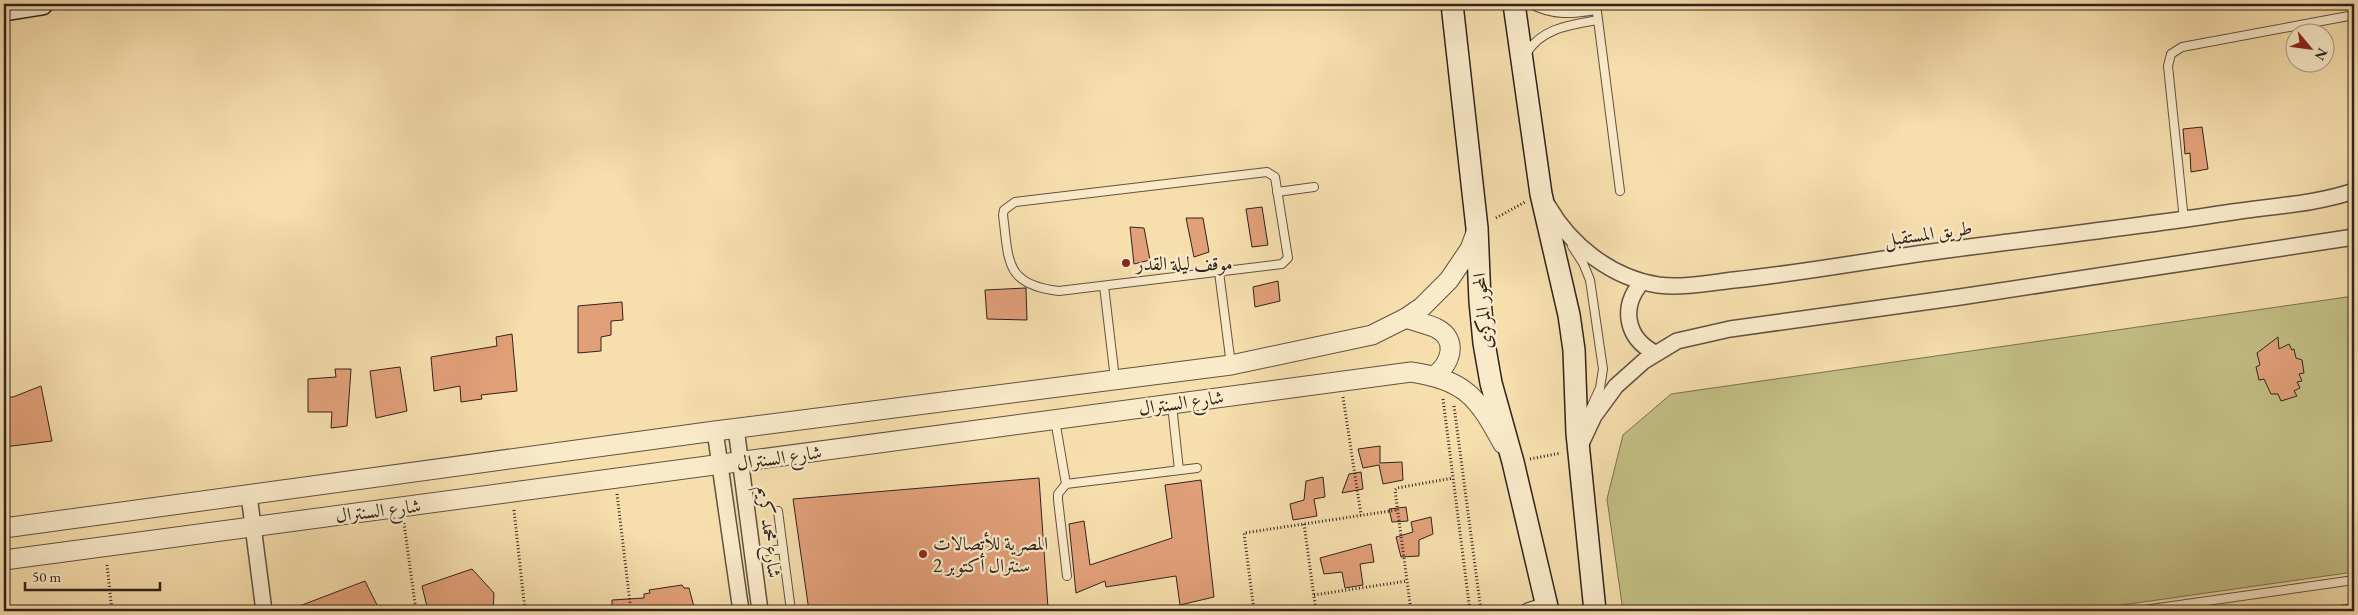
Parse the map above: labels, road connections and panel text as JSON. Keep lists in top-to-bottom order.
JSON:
{
  "streets": {
    "main road": ["المحور المركزى"],
    "street": ["طريق المستقبل", "شارع السنترال", "شارع محمد كريم"]
  },
  "crossings": [
    ["المحور المركزى", "شارع السنترال"],
    ["شارع السنترال", "شارع محمد كريم"]
  ],
  "places": ["موقف ليلة القدر", "المصرية للأتصالات سنترال أكتوبر 2"],
  "scale_bar": "50 m",
  "north": "bottom right"
}
